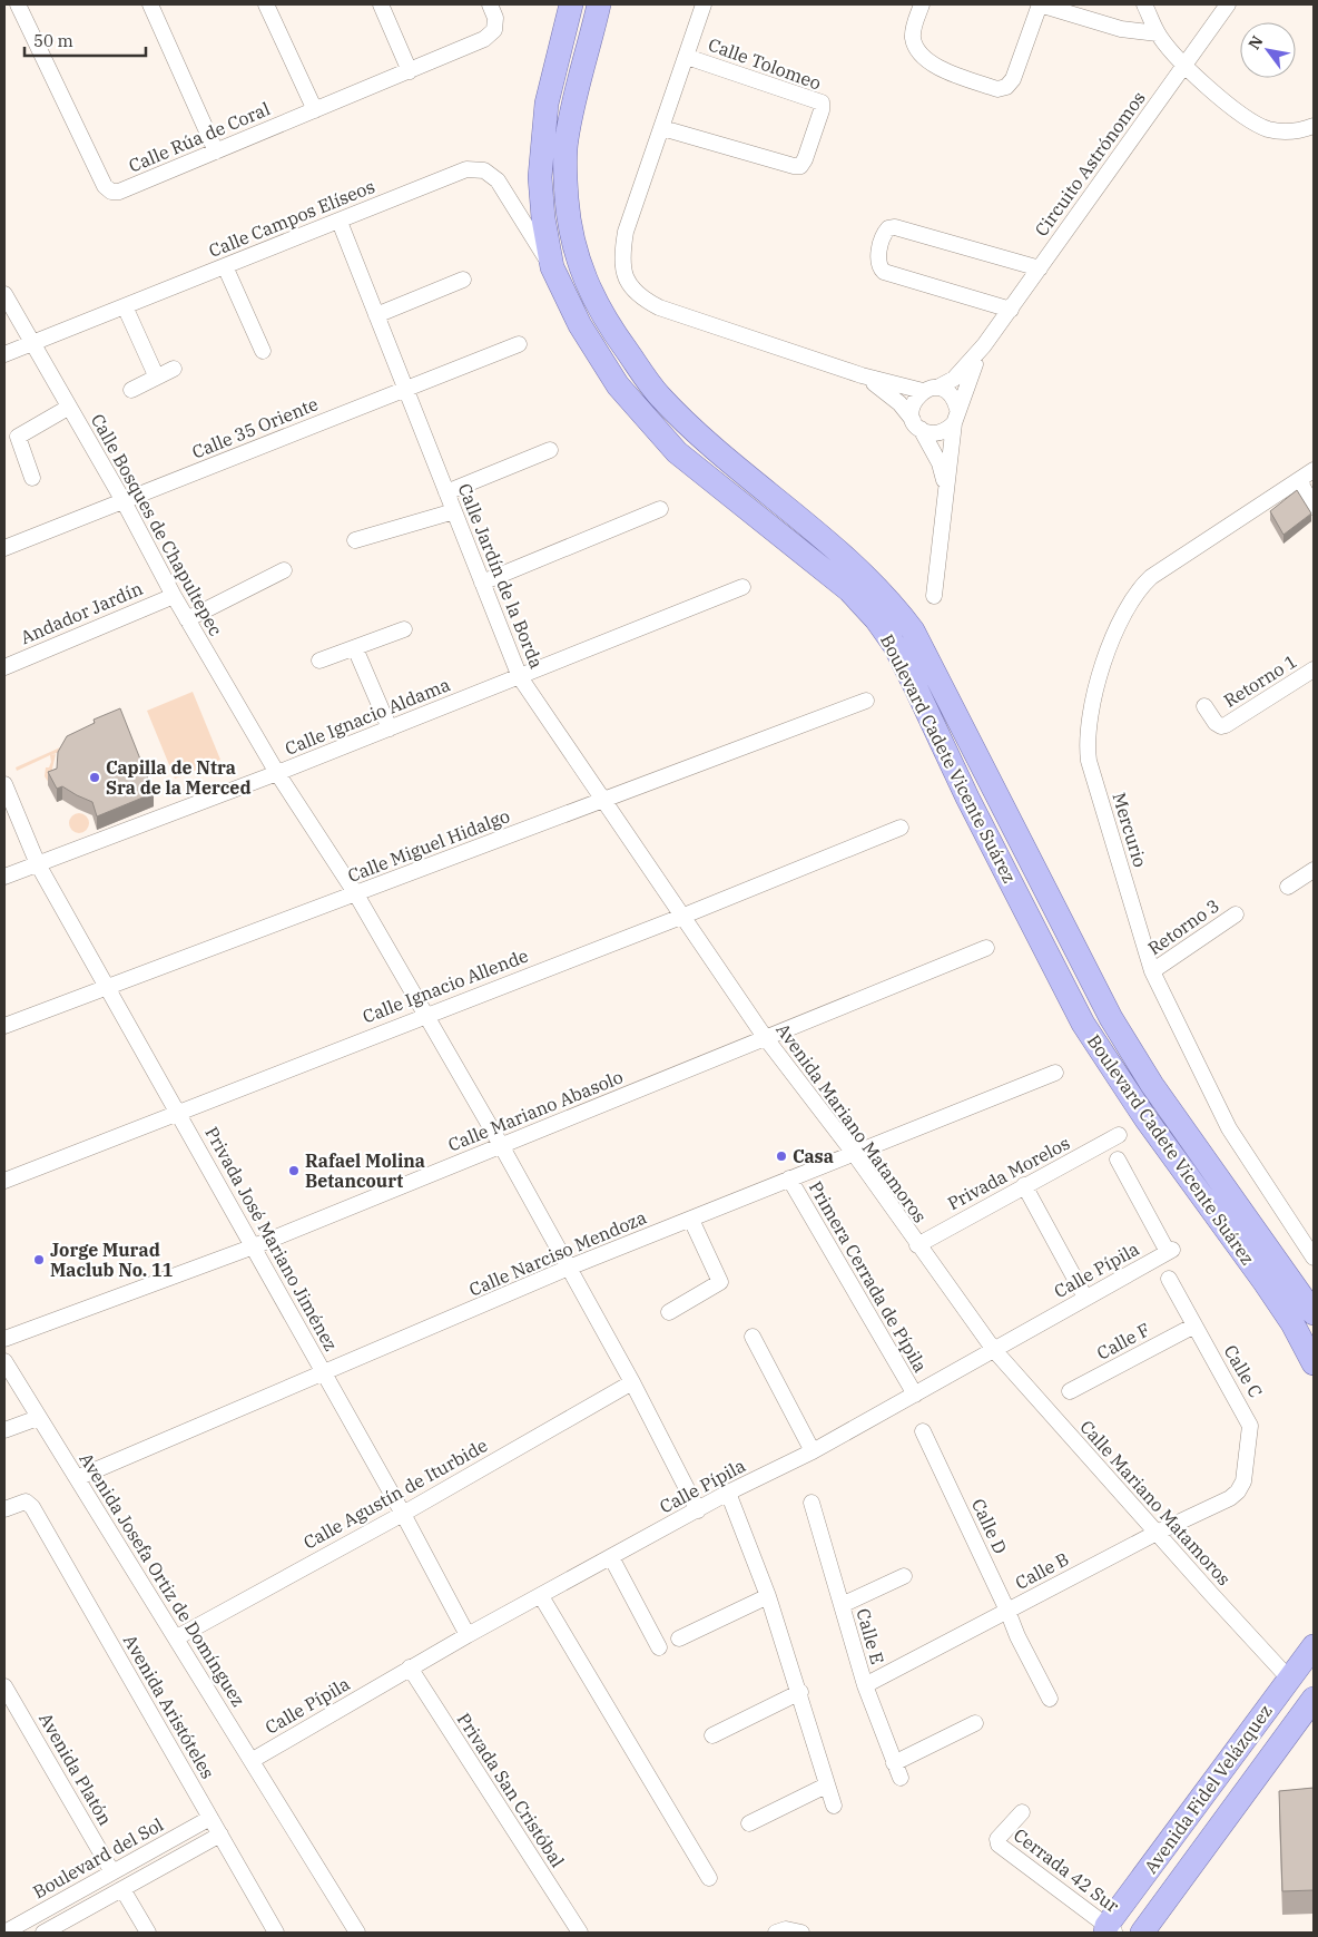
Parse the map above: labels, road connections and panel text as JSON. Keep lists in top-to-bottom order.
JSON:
{
  "streets": {
    "main road": ["Boulevard Cadete Vicente Suárez", "Avenida Fidel Velázquez"],
    "street": [
      "Calle Tolomeo",
      "Calle Rúa de Coral",
      "Circuito Astrónomos",
      "Calle Campos Elíseos",
      "Calle 35 Oriente",
      "Calle Bosques de Chapultepec",
      "Calle Jardín de la Borda",
      "Andador Jardín",
      "Retorno 1",
      "Calle Ignacio Aldama",
      "Mercurio",
      "Calle Miguel Hidalgo",
      "Retorno 3",
      "Calle Ignacio Allende",
      "Calle Mariano Abasolo",
      "Avenida Mariano Matamoros",
      "Privada Morelos",
      "Privada José Mariano Jiménez",
      "Calle Narciso Mendoza",
      "Calle Pípila",
      "Primera Cerrada de Pípila",
      "Calle F",
      "Calle C",
      "Calle Agustín de Iturbide",
      "Calle Mariano Matamoros",
      "Calle D",
      "Calle B",
      "Avenida Josefa Ortiz de Domínguez",
      "Calle E",
      "Avenida Aristóteles",
      "Avenida Platón",
      "Privada San Cristóbal",
      "Boulevard del Sol",
      "Cerrada 42 Sur"
    ]
  },
  "crossings": [
    ["Calle Campos Elíseos", "Calle Bosques de Chapultepec"],
    ["Calle Campos Elíseos", "Calle Jardín de la Borda"],
    ["Calle Campos Elíseos", "Boulevard Cadete Vicente Suárez"],
    ["Calle 35 Oriente", "Calle Bosques de Chapultepec"],
    ["Calle 35 Oriente", "Calle Jardín de la Borda"],
    ["Calle Bosques de Chapultepec", "Andador Jardín"],
    ["Calle Bosques de Chapultepec", "Calle Ignacio Aldama"],
    ["Calle Bosques de Chapultepec", "Calle Miguel Hidalgo"],
    ["Calle Bosques de Chapultepec", "Calle Ignacio Allende"],
    ["Calle Bosques de Chapultepec", "Calle Mariano Abasolo"],
    ["Calle Bosques de Chapultepec", "Calle Narciso Mendoza"],
    ["Calle Bosques de Chapultepec", "Calle Pípila"],
    ["Calle Bosques de Chapultepec", "Calle Agustín de Iturbide"],
    ["Calle Jardín de la Borda", "Calle Ignacio Aldama"],
    ["Calle Jardín de la Borda", "Calle Miguel Hidalgo"],
    ["Calle Jardín de la Borda", "Calle Ignacio Allende"],
    ["Calle Jardín de la Borda", "Avenida Mariano Matamoros"],
    ["Calle Ignacio Aldama", "Privada José Mariano Jiménez"],
    ["Mercurio", "Retorno 3"],
    ["Calle Miguel Hidalgo", "Privada José Mariano Jiménez"],
    ["Calle Ignacio Allende", "Avenida Mariano Matamoros"],
    ["Calle Ignacio Allende", "Privada José Mariano Jiménez"],
    ["Calle Mariano Abasolo", "Avenida Mariano Matamoros"],
    ["Calle Mariano Abasolo", "Privada José Mariano Jiménez"],
    ["Avenida Mariano Matamoros", "Privada Morelos"],
    ["Avenida Mariano Matamoros", "Calle Narciso Mendoza"],
    ["Avenida Mariano Matamoros", "Calle Pípila"],
    ["Avenida Mariano Matamoros", "Calle Mariano Matamoros"],
    ["Privada José Mariano Jiménez", "Calle Narciso Mendoza"],
    ["Privada José Mariano Jiménez", "Calle Pípila"],
    ["Privada José Mariano Jiménez", "Calle Agustín de Iturbide"],
    ["Calle Narciso Mendoza", "Primera Cerrada de Pípila"],
    ["Calle Narciso Mendoza", "Avenida Josefa Ortiz de Domínguez"],
    ["Calle Pípila", "Primera Cerrada de Pípila"],
    ["Calle Pípila", "Calle Mariano Matamoros"],
    ["Calle Pípila", "Avenida Josefa Ortiz de Domínguez"],
    ["Calle Pípila", "Privada San Cristóbal"],
    ["Calle F", "Calle C"],
    ["Calle C", "Calle B"],
    ["Calle Agustín de Iturbide", "Avenida Josefa Ortiz de Domínguez"],
    ["Calle Mariano Matamoros", "Calle B"],
    ["Calle Mariano Matamoros", "Avenida Fidel Velázquez"],
    ["Calle D", "Calle B"],
    ["Calle B", "Calle E"],
    ["Avenida Aristóteles", "Boulevard del Sol"],
    ["Avenida Platón", "Boulevard del Sol"],
    ["Avenida Fidel Velázquez", "Cerrada 42 Sur"]
  ],
  "places": [
    "Capilla de Ntra Sra de la Merced",
    "Casa",
    "Rafael Molina Betancourt",
    "Jorge Murad Maclub No. 11"
  ],
  "scale_bar": "50 m",
  "north": "top left"
}
